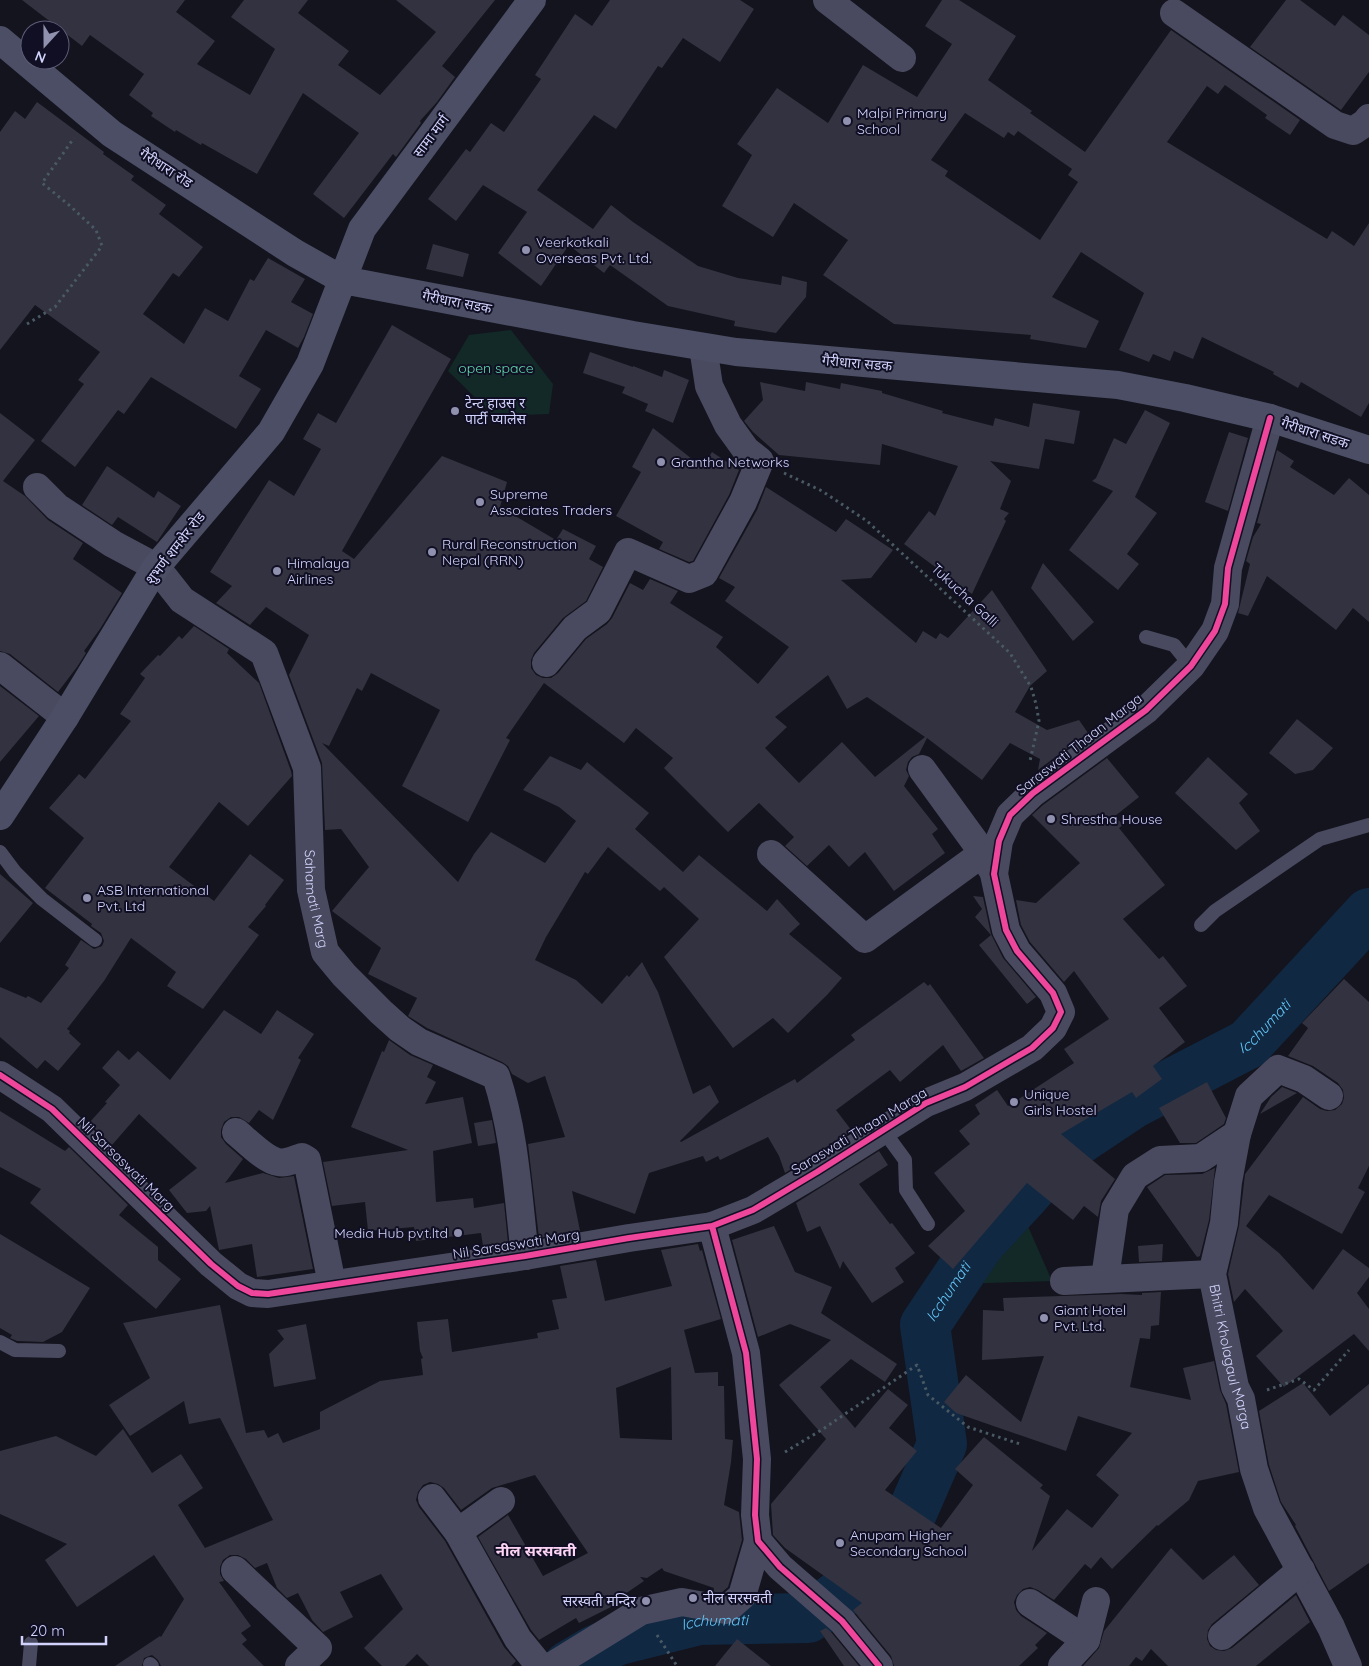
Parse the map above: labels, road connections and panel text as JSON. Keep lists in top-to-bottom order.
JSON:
{
  "streets": {
    "main road": [
      "सामा मार्ग",
      "गैरीधारा रोड",
      "गैरीधारा सडक",
      "शुभर्ण शमशेर रोड"
    ],
    "street": [
      "Saraswati Thaan Marga",
      "Sahamati Marg",
      "Nil Sarsaswati Marg",
      "Bhitri Kholagaul Marga"
    ],
    "path": ["Tukucha Galli"]
  },
  "crossings": [
    ["सामा मार्ग", "गैरीधारा रोड"],
    ["सामा मार्ग", "गैरीधारा सडक"],
    ["सामा मार्ग", "शुभर्ण शमशेर रोड"],
    ["गैरीधारा रोड", "गैरीधारा सडक"],
    ["गैरीधारा रोड", "शुभर्ण शमशेर रोड"],
    ["गैरीधारा सडक", "शुभर्ण शमशेर रोड"],
    ["गैरीधारा सडक", "Saraswati Thaan Marga"],
    ["शुभर्ण शमशेर रोड", "Sahamati Marg"],
    ["Saraswati Thaan Marga", "Nil Sarsaswati Marg"],
    ["Sahamati Marg", "Nil Sarsaswati Marg"]
  ],
  "districts": ["नील सरसवती"],
  "water": ["Icchumati"],
  "parks": ["open space"],
  "places": [
    "Malpi Primary School",
    "Veerkotkali Overseas Pvt. Ltd.",
    "टेन्ट हाउस र पार्टी प्यालेस",
    "Grantha Networks",
    "Supreme Associates Traders",
    "Rural Reconstruction Nepal (RRN)",
    "Himalaya Airlines",
    "Shrestha House",
    "ASB International Pvt. Ltd",
    "Unique Girls Hostel",
    "Media Hub pvt.ltd",
    "Giant Hotel Pvt. Ltd.",
    "Anupam Higher Secondary School",
    "नील सरसवती",
    "सरस्वती मन्दिर"
  ],
  "scale_bar": "20 m",
  "north": "bottom"
}
